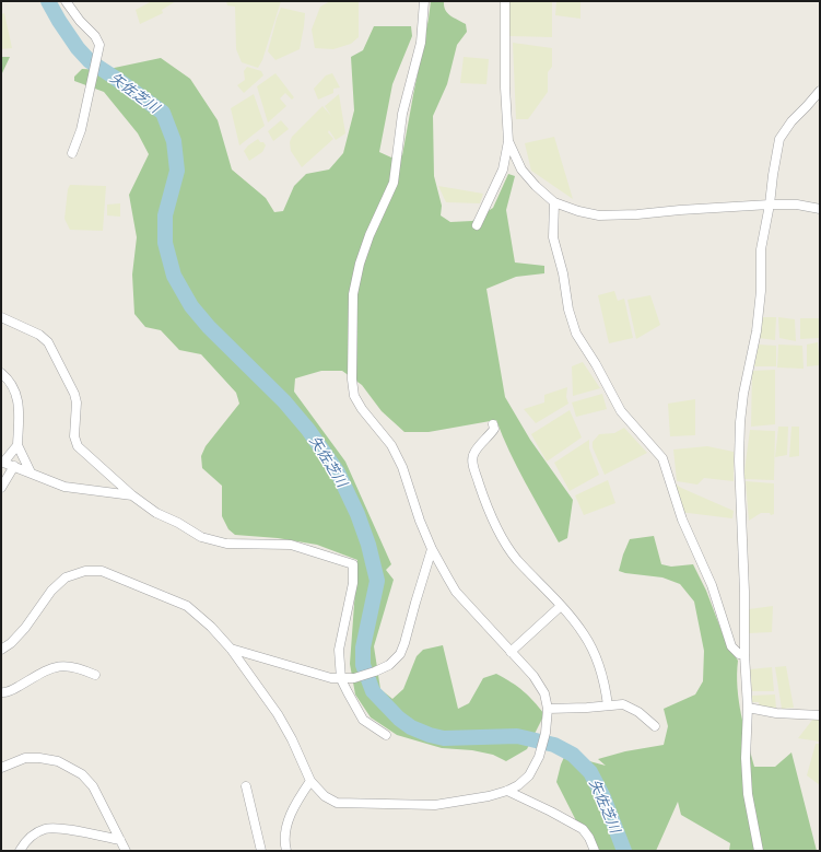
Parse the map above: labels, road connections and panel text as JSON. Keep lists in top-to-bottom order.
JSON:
{
  "water": ["矢佐芝川"]
}
